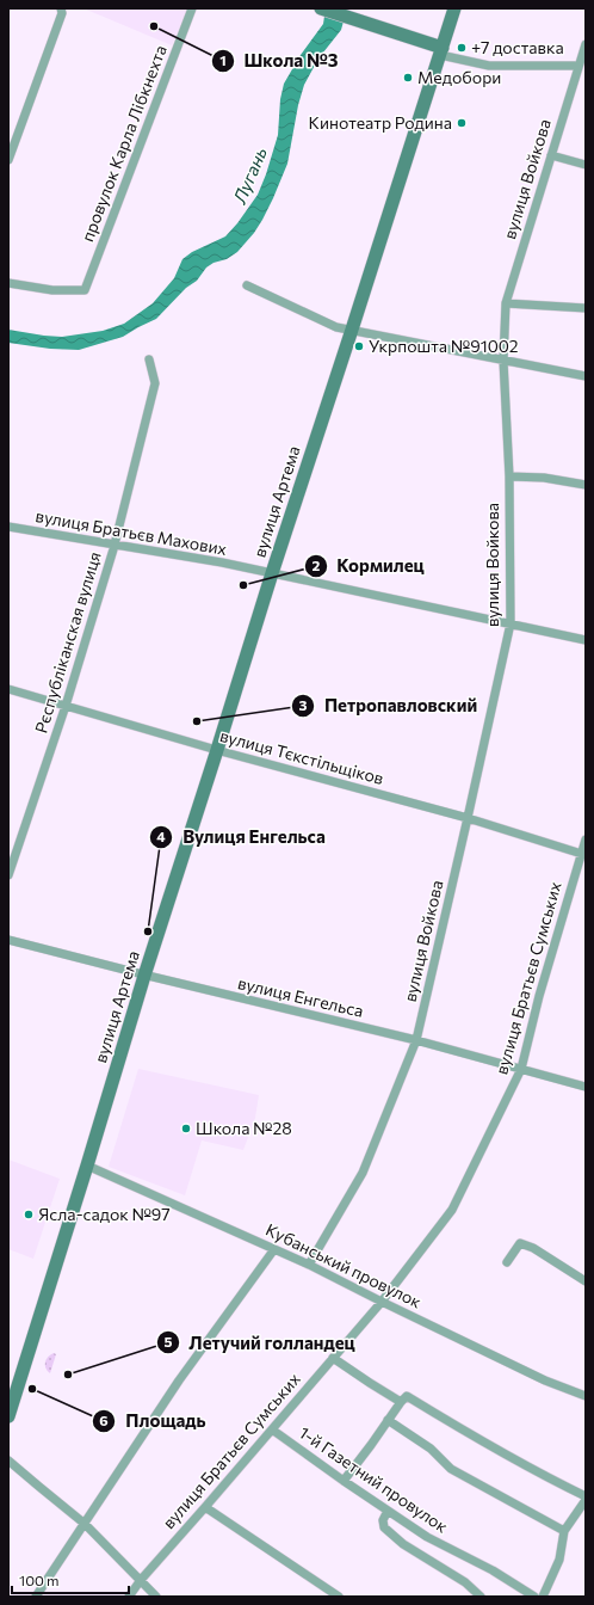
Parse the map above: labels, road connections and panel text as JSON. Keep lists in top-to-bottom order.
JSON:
{
  "streets": {
    "street": [
      "провулок Карла Лібкнехта",
      "вулиця Войкова",
      "вулиця Артема",
      "вулиця Братьєв Махових",
      "Рєспубліканская вулиця",
      "вулиця Тєкстільщіков",
      "вулиця Братьєв Сумських",
      "вулиця Енгельса",
      "Кубанський провулок",
      "1-й Газетний провулок"
    ]
  },
  "crossings": [
    ["вулиця Войкова", "вулиця Братьєв Махових"],
    ["вулиця Войкова", "вулиця Тєкстільщіков"],
    ["вулиця Войкова", "вулиця Енгельса"],
    ["вулиця Войкова", "Кубанський провулок"],
    ["вулиця Артема", "вулиця Братьєв Махових"],
    ["вулиця Артема", "вулиця Тєкстільщіков"],
    ["вулиця Артема", "вулиця Енгельса"],
    ["вулиця Артема", "Кубанський провулок"],
    ["вулиця Братьєв Махових", "Рєспубліканская вулиця"],
    ["Рєспубліканская вулиця", "вулиця Тєкстільщіков"],
    ["вулиця Тєкстільщіков", "вулиця Братьєв Сумських"],
    ["вулиця Братьєв Сумських", "вулиця Енгельса"],
    ["вулиця Братьєв Сумських", "Кубанський провулок"],
    ["вулиця Братьєв Сумських", "1-й Газетний провулок"]
  ],
  "water": ["Лугань"],
  "places": [
    "Школа №3",
    "+7 доставка",
    "Медобори",
    "Кинотеатр Родина",
    "Укрпошта №91002",
    "Кормилец",
    "Петропавловский",
    "Вулиця Енгельса",
    "Школа №28",
    "Ясла-садок №97",
    "Летучий голландец",
    "Площадь"
  ],
  "scale_bar": "100 m"
}
